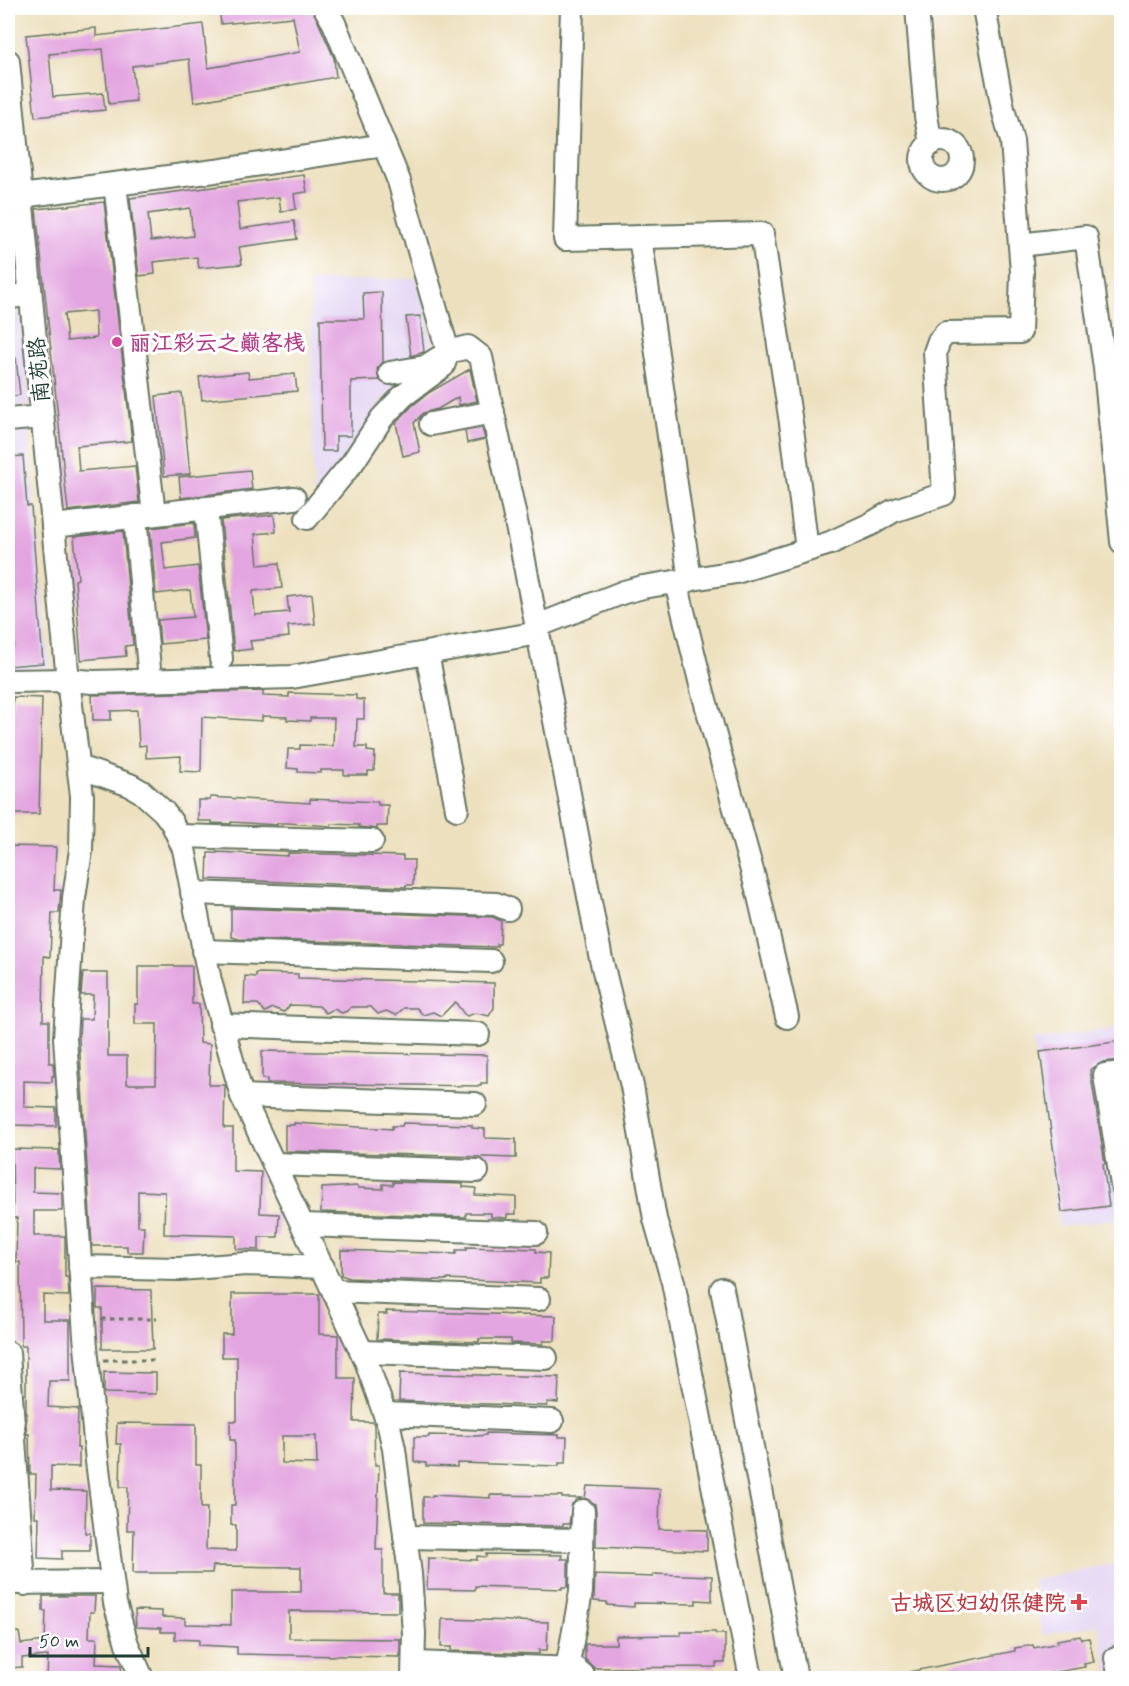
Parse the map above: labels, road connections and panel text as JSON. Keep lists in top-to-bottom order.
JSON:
{
  "streets": {
    "street": ["南苑路"]
  },
  "places": {
    "other": ["丽江彩云之巅客栈"],
    "health": ["古城区妇幼保健院"]
  },
  "scale_bar": "50 m"
}
